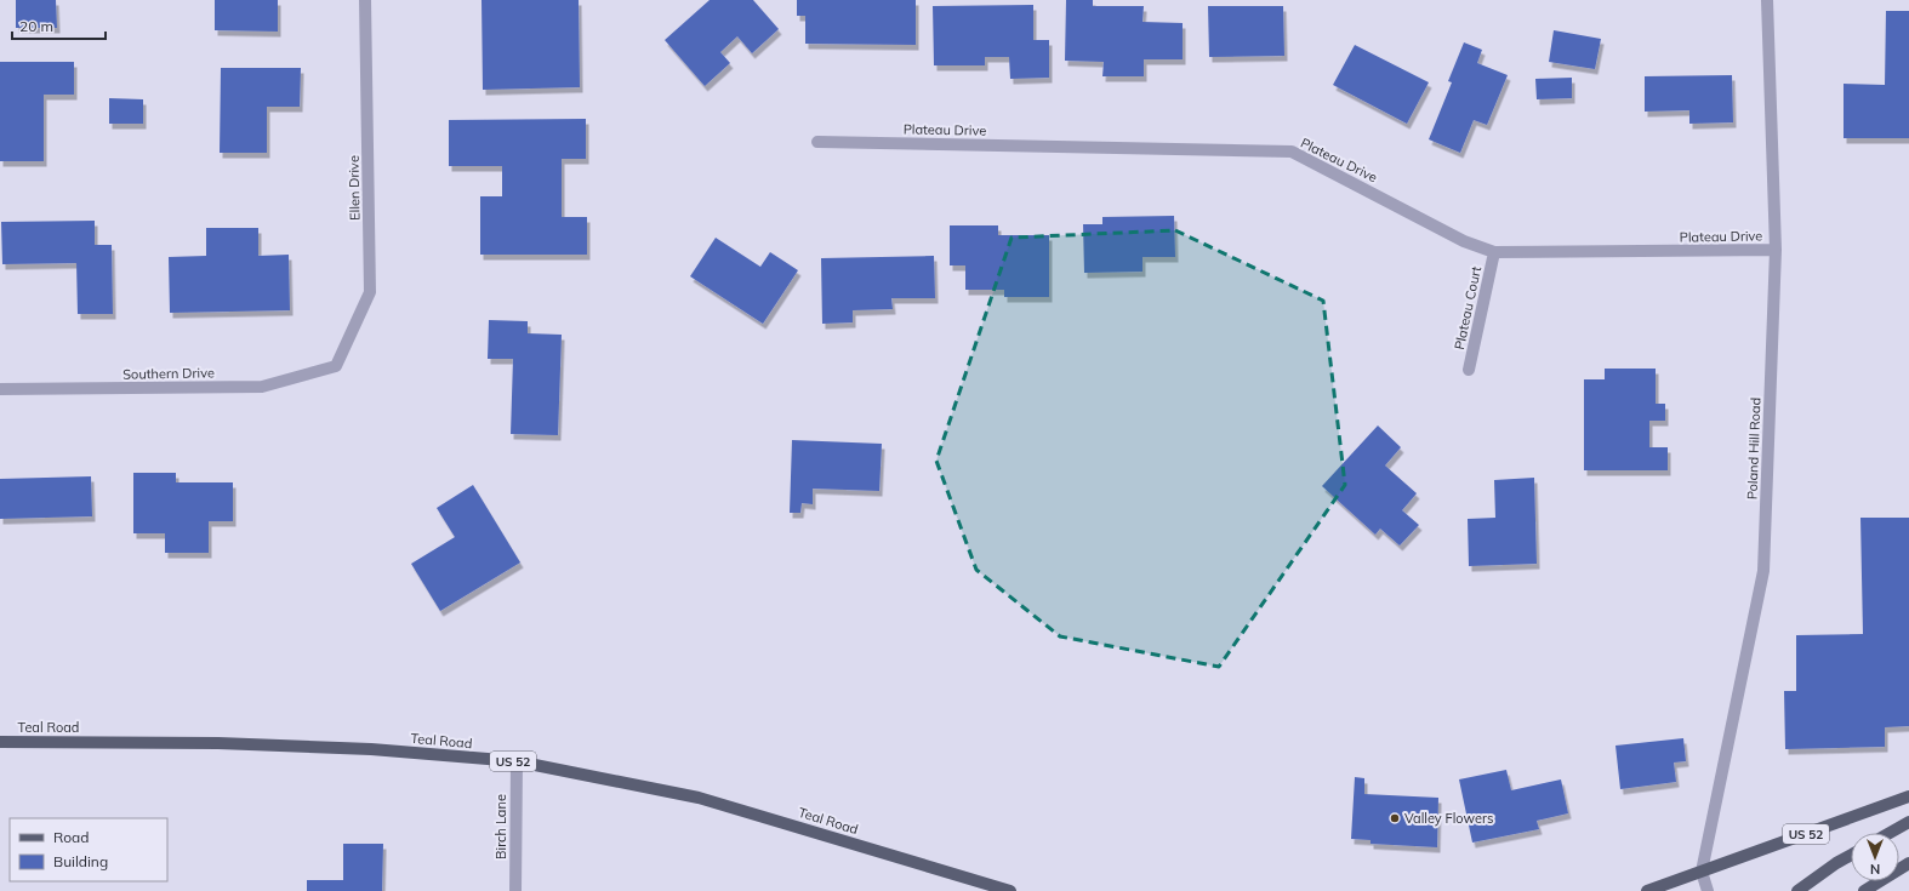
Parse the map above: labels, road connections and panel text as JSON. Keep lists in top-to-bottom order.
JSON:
{
  "streets": {
    "main road": ["Teal Road", "US 52"],
    "street": [
      "Plateau Drive",
      "Ellen Drive",
      "Plateau Court",
      "Southern Drive",
      "Poland Hill Road",
      "Birch Lane"
    ]
  },
  "crossings": [
    ["Plateau Drive", "Plateau Court"],
    ["Plateau Drive", "Poland Hill Road"],
    ["Ellen Drive", "Southern Drive"],
    ["Poland Hill Road", "US 52"],
    ["Teal Road", "Birch Lane"]
  ],
  "places": ["Valley Flowers"],
  "legend": ["Road", "Building"],
  "scale_bar": "20 m",
  "north": "bottom"
}
